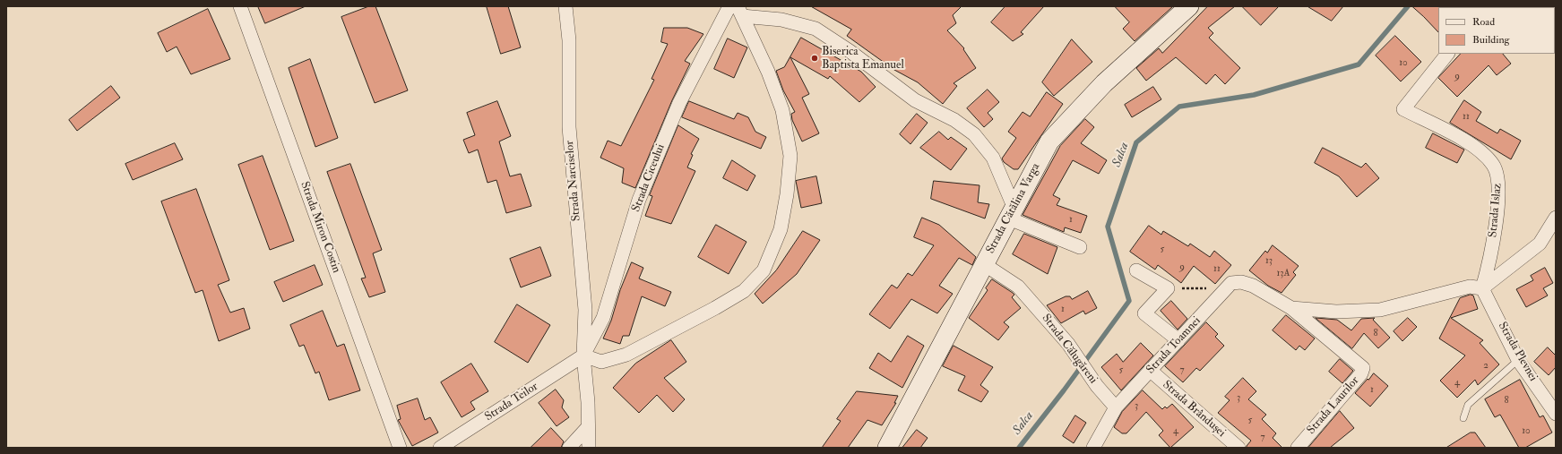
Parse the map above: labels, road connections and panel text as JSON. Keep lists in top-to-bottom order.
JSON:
{
  "streets": {
    "main road": ["Strada Cătălina Varga"],
    "street": [
      "Strada Ciceului",
      "Strada Narciselor",
      "Strada Islaz",
      "Strada Miron Costin",
      "Strada Toamnei",
      "Strada Călugăreni",
      "Strada Plevnei",
      "Strada Teilor",
      "Strada Laurilor",
      "Strada Brândușei"
    ]
  },
  "crossings": [
    ["Strada Ciceului", "Strada Narciselor"],
    ["Strada Ciceului", "Strada Teilor"],
    ["Strada Narciselor", "Strada Teilor"],
    ["Strada Cătălina Varga", "Strada Călugăreni"],
    ["Strada Islaz", "Strada Plevnei"],
    ["Strada Toamnei", "Strada Călugăreni"],
    ["Strada Toamnei", "Strada Brândușei"]
  ],
  "water": ["Salca"],
  "places": ["Biserica Baptista Emanuel"],
  "house_numbers": [
    "10",
    "9",
    "11",
    "1",
    "5",
    "13",
    "9",
    "11",
    "13A",
    "1",
    "8",
    "2",
    "5",
    "7",
    "4",
    "1",
    "3",
    "8",
    "3",
    "5",
    "4",
    "10",
    "7"
  ],
  "legend": ["Road", "Building"]
}
